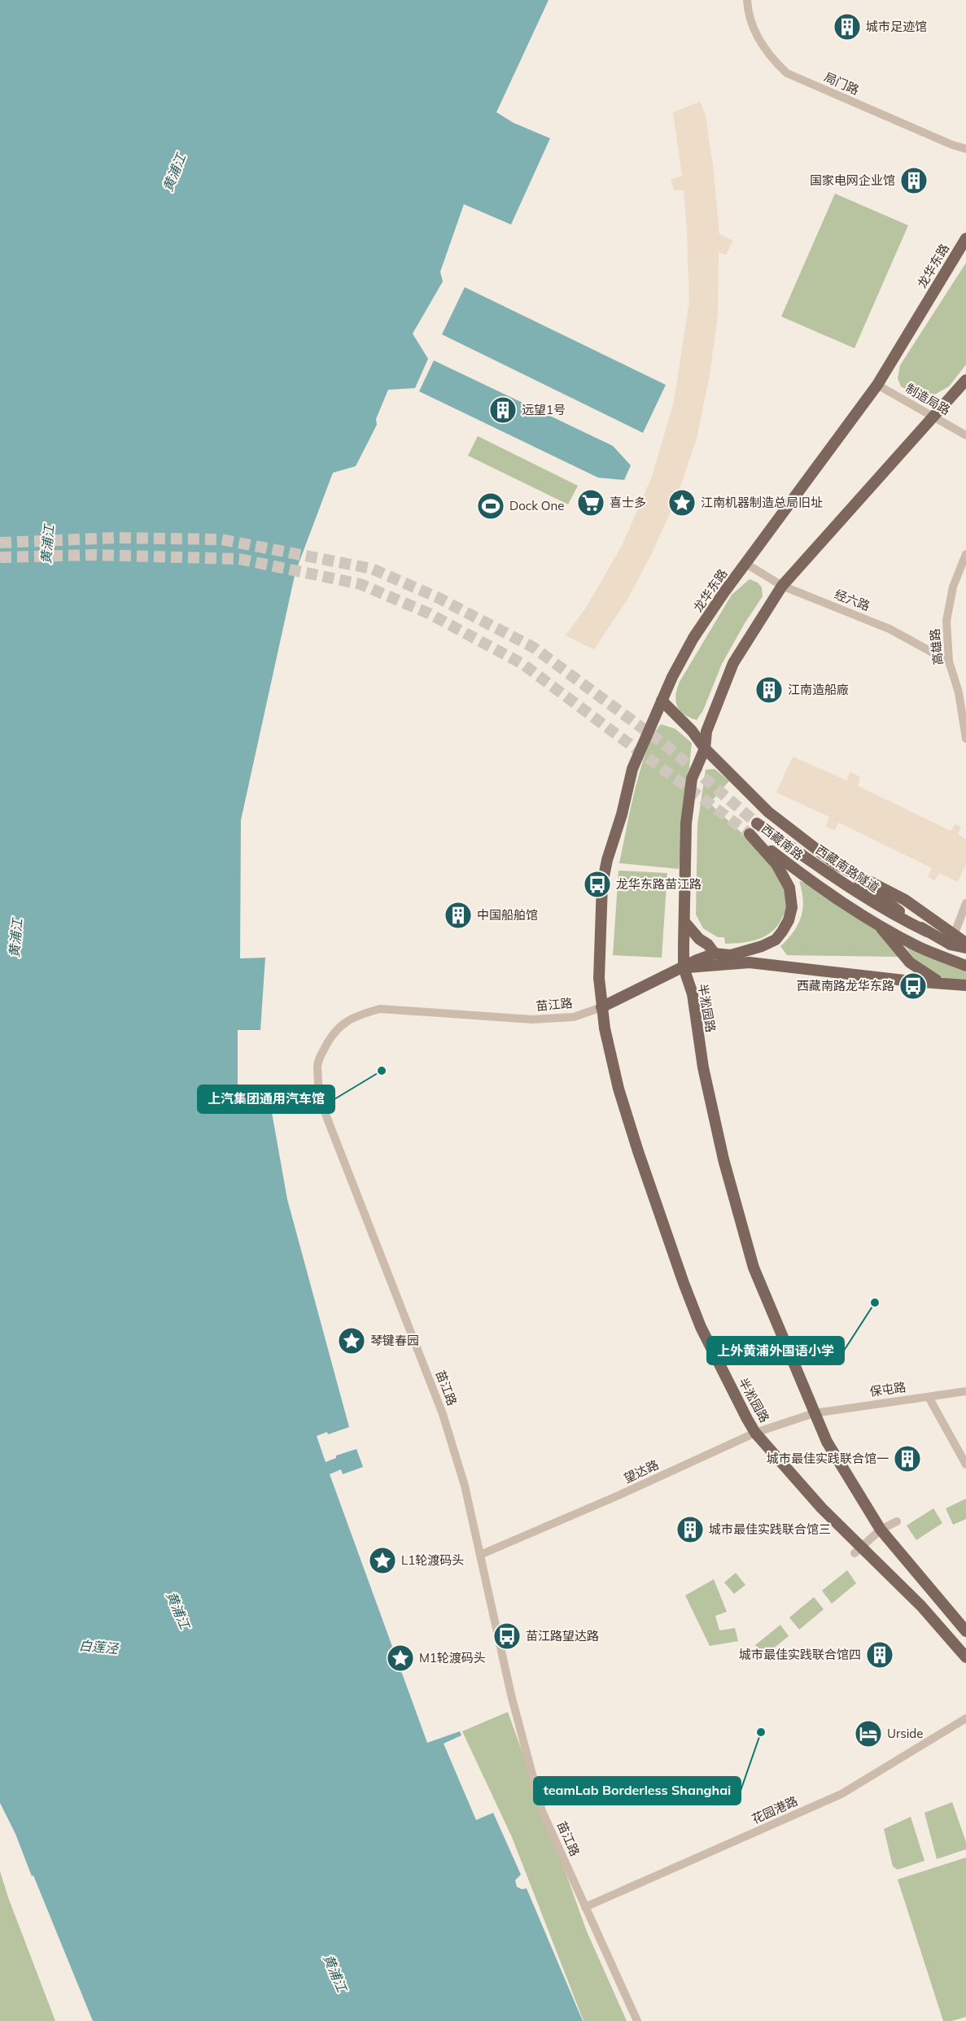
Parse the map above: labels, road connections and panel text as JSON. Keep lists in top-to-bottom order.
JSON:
{
  "streets": {
    "main road": [
      "龙华东路",
      "西藏南路",
      "西藏南路隧道",
      "半淞园路"
    ],
    "street": [
      "局门路",
      "制造局路",
      "经六路",
      "高雄路",
      "苗江路",
      "保屯路",
      "望达路",
      "花园港路"
    ]
  },
  "crossings": [
    ["龙华东路", "制造局路"],
    ["龙华东路", "经六路"],
    ["龙华东路", "西藏南路"],
    ["龙华东路", "苗江路"],
    ["龙华东路", "半淞园路"],
    ["经六路", "高雄路"],
    ["西藏南路", "西藏南路隧道"],
    ["西藏南路", "苗江路"],
    ["西藏南路", "半淞园路"],
    ["苗江路", "半淞园路"],
    ["苗江路", "望达路"],
    ["苗江路", "花园港路"],
    ["半淞园路", "保屯路"],
    ["半淞园路", "望达路"],
    ["保屯路", "望达路"]
  ],
  "water": ["黄浦江", "白莲泾"],
  "places": {
    "building": [
      "城市足迹馆",
      "国家电网企业馆",
      "远望1号",
      "江南造船廠",
      "中国船舶馆",
      "城市最佳实践联合馆一",
      "城市最佳实践联合馆三",
      "城市最佳实践联合馆四"
    ],
    "supermarket": ["喜士多"],
    "place": [
      "江南机器制造总局旧址",
      "琴键春园",
      "L1轮渡码头",
      "M1轮渡码头"
    ],
    "sports": ["Dock One"],
    "bus stop": ["龙华东路苗江路", "西藏南路龙华东路", "苗江路望达路"],
    "other": ["上汽集团通用汽车馆", "上外黄浦外国语小学", "teamLab Borderless Shanghai"],
    "hotel": ["Urside"]
  }
}
